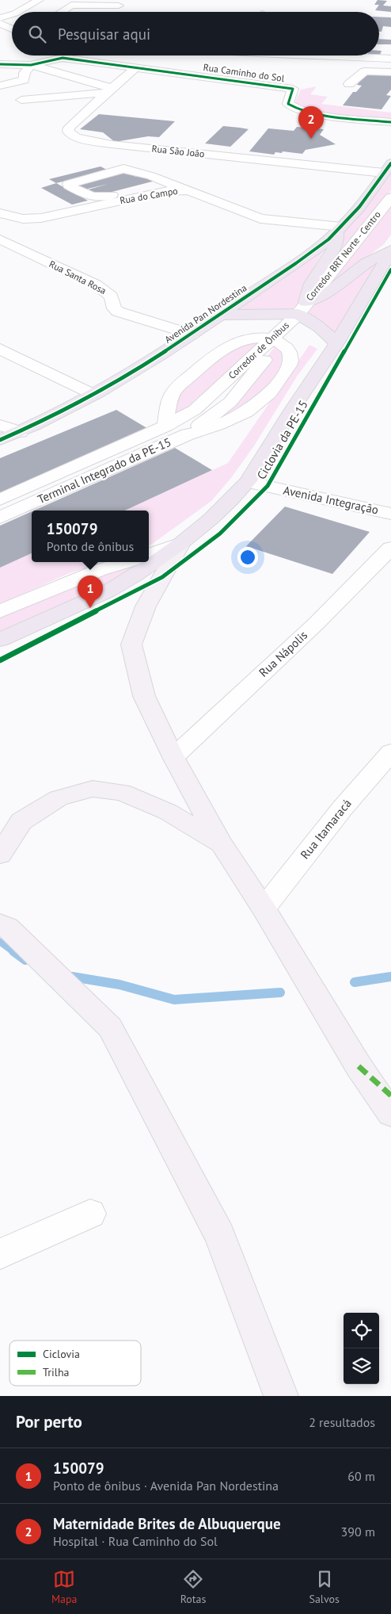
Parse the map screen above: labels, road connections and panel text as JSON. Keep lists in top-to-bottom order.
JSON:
{
  "streets": {
    "highway": ["Avenida Pan Nordestina"],
    "street": [
      "Rua Caminho do Sol",
      "Rua São João",
      "Rua do Campo",
      "Corredor BRT Norte - Centro",
      "Rua Santa Rosa",
      "Corredor de Ônibus",
      "Terminal Integrado da PE-15",
      "Avenida Integração",
      "Rua Nápolis",
      "Rua Itamaracá"
    ],
    "cycle path": ["Ciclovia da PE-15"]
  },
  "crossings": [
    ["Rua Caminho do Sol", "Rua São João"],
    ["Rua São João", "Avenida Pan Nordestina"],
    ["Rua do Campo", "Avenida Pan Nordestina"],
    ["Corredor BRT Norte - Centro", "Corredor de Ônibus"],
    ["Rua Santa Rosa", "Avenida Pan Nordestina"],
    ["Corredor de Ônibus", "Terminal Integrado da PE-15"]
  ],
  "legend": ["Ciclovia", "Trilha"],
  "page": {
    "search": "Pesquisar aqui",
    "pins": ["2", "1"],
    "popup": ["150079", "Ponto de ônibus"],
    "heading": ["Por perto", "2 resultados"],
    "list": [
      {
        "mark": "1",
        "name": "150079",
        "note": "Ponto de ônibus · Avenida Pan Nordestina",
        "value": "60 m"
      },
      {
        "mark": "2",
        "name": "Maternidade Brites de Albuquerque",
        "note": "Hospital · Rua Caminho do Sol",
        "value": "390 m"
      }
    ],
    "nav": ["Mapa", "Rotas", "Salvos"]
  }
}
